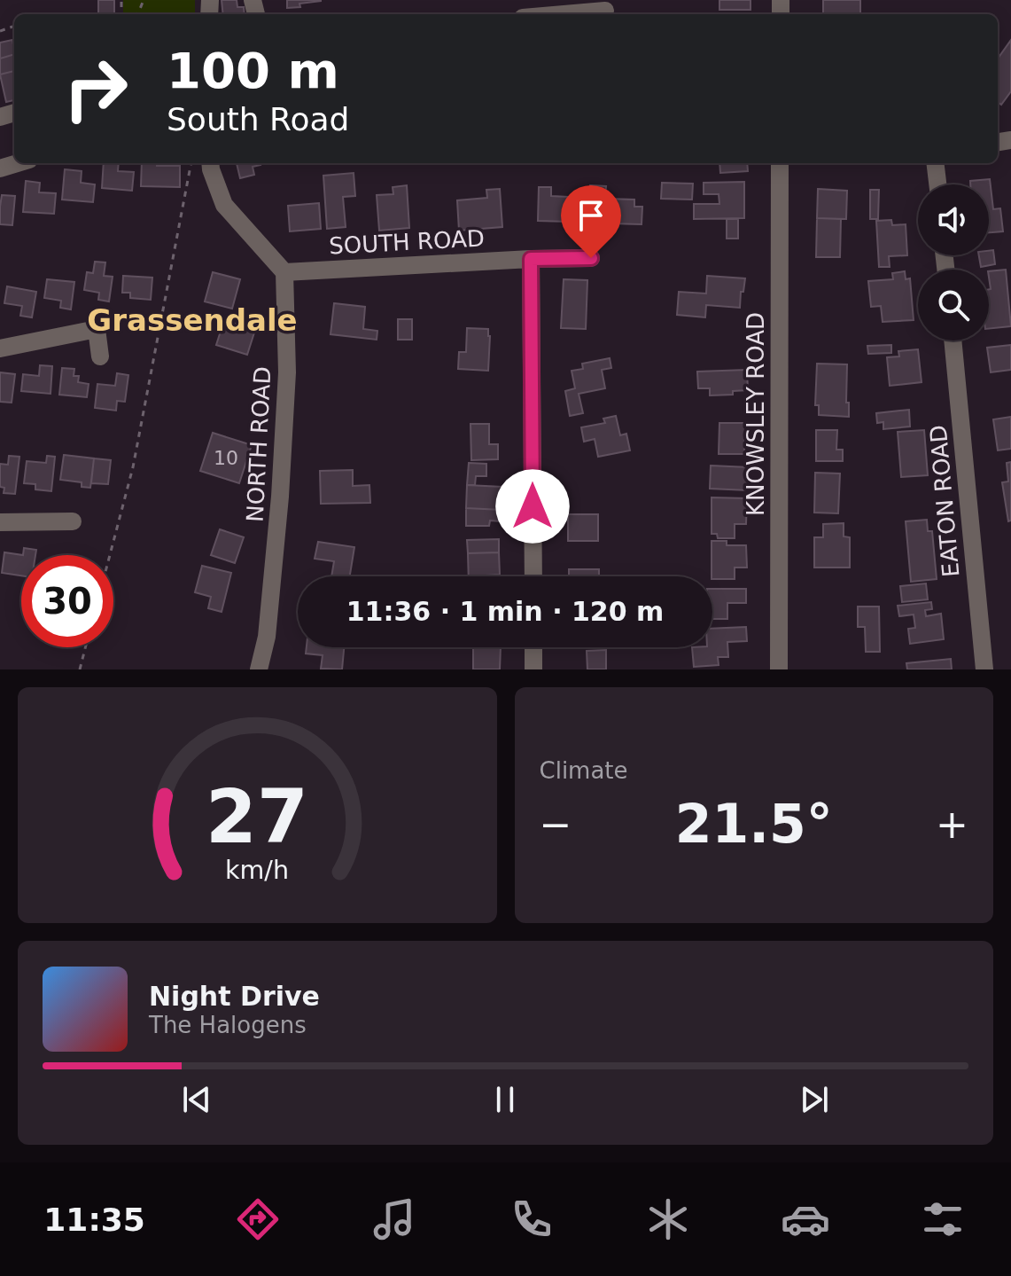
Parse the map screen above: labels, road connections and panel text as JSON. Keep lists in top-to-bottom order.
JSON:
{
  "streets": {
    "street": [
      "SOUTH ROAD",
      "KNOWSLEY ROAD",
      "NORTH ROAD",
      "EATON ROAD"
    ]
  },
  "crossings": [
    ["SOUTH ROAD", "NORTH ROAD"]
  ],
  "districts": ["Grassendale"],
  "house_numbers": ["10"],
  "page": {
    "turn": ["100 m", "South Road"],
    "limit": "30",
    "trip": "11:36 · 1 min · 120 m",
    "tile": "Climate",
    "heat": ["−", "21.5°", "+"],
    "song": ["Night Drive", "The Halogens"],
    "tabs": "11:35",
    "gauge": ["27", "km/h"]
  }
}
